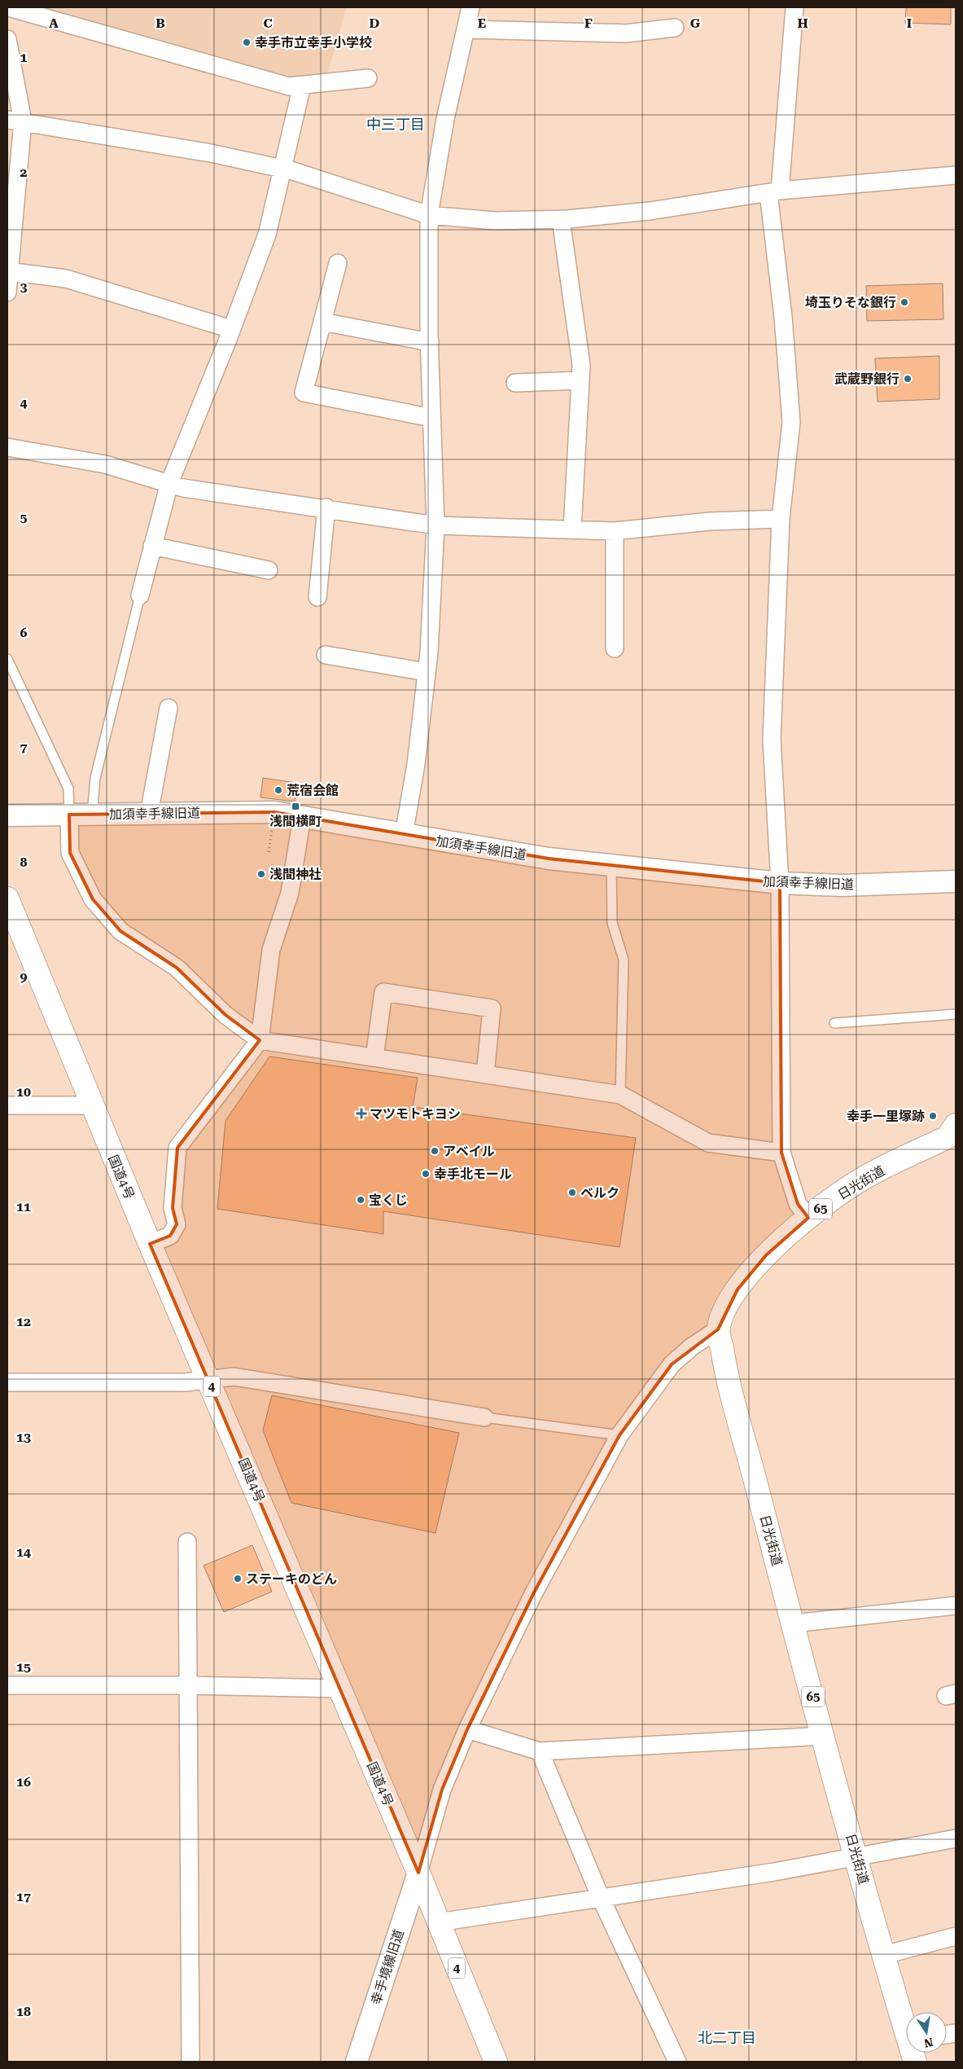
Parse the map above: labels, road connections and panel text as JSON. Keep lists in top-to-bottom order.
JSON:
{
  "streets": {
    "main road": [
      "国道4号",
      "日光街道",
      "65",
      "4"
    ],
    "street": ["加須幸手線旧道", "幸手境線旧道"]
  },
  "crossings": [
    ["国道4号", "幸手境線旧道"]
  ],
  "districts": ["中三丁目", "北二丁目"],
  "places": {
    "other": [
      "幸手市立幸手小学校",
      "埼玉りそな銀行",
      "武蔵野銀行",
      "荒宿会館",
      "浅間神社",
      "幸手一里塚跡",
      "アベイル",
      "幸手北モール",
      "ベルク",
      "宝くじ",
      "ステーキのどん"
    ],
    "transit": ["浅間横町"],
    "health": ["マツモトキヨシ"]
  },
  "north": "bottom",
  "grid": {
    "columns": [
      "A",
      "B",
      "C",
      "D",
      "E",
      "F",
      "G",
      "H",
      "I"
    ],
    "rows": [
      "1",
      "2",
      "3",
      "4",
      "5",
      "6",
      "7",
      "8",
      "9",
      "10",
      "11",
      "12",
      "13",
      "14",
      "15",
      "16",
      "17",
      "18"
    ]
  }
}
